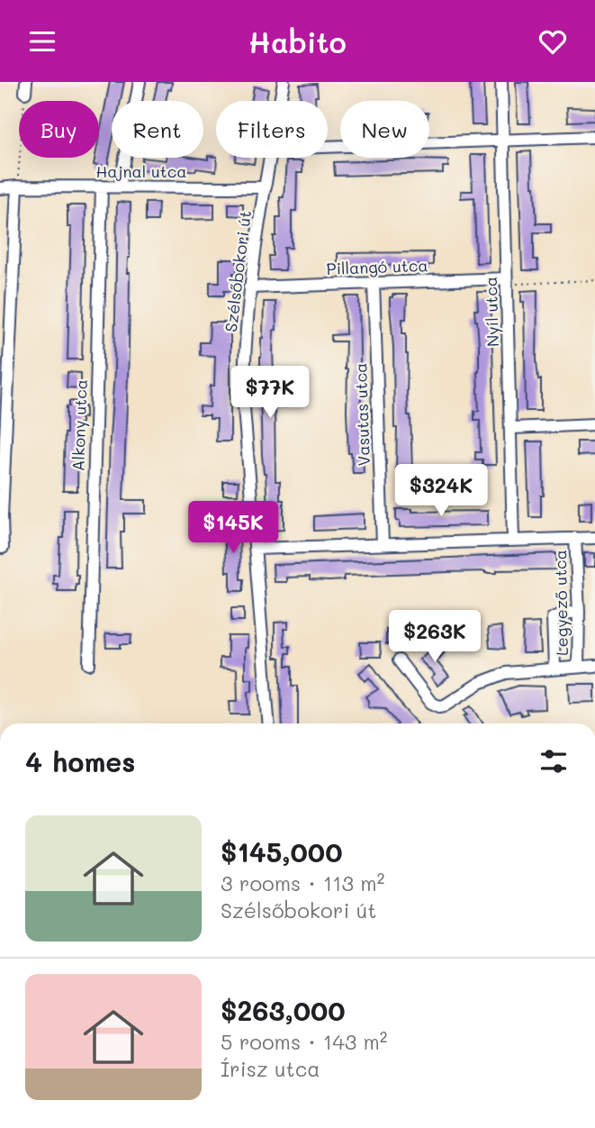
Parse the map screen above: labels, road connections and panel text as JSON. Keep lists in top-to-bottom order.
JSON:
{
  "streets": {
    "street": [
      "Hajnal utca",
      "Pillangó utca",
      "Szélsőbokori út",
      "Nyíl utca",
      "Vasutas utca",
      "Alkony utca",
      "Legyező utca"
    ]
  },
  "crossings": [
    ["Hajnal utca", "Szélsőbokori út"],
    ["Hajnal utca", "Alkony utca"],
    ["Pillangó utca", "Szélsőbokori út"],
    ["Pillangó utca", "Nyíl utca"],
    ["Pillangó utca", "Vasutas utca"],
    ["Szélsőbokori út", "Legyező utca"],
    ["Nyíl utca", "Legyező utca"],
    ["Vasutas utca", "Legyező utca"]
  ],
  "page": {
    "header": "Habito",
    "chip": [
      "Buy",
      "Rent",
      "Filters",
      "New"
    ],
    "price": [
      "$77K",
      "$324K",
      "$145K",
      "$263K"
    ],
    "heading": "4 homes",
    "list": [
      {
        "name": "$145,000",
        "note": "3 rooms · 113 m² · Szélsőbokori út"
      },
      {
        "name": "$263,000",
        "note": "5 rooms · 143 m² · Írisz utca"
      }
    ]
  }
}
